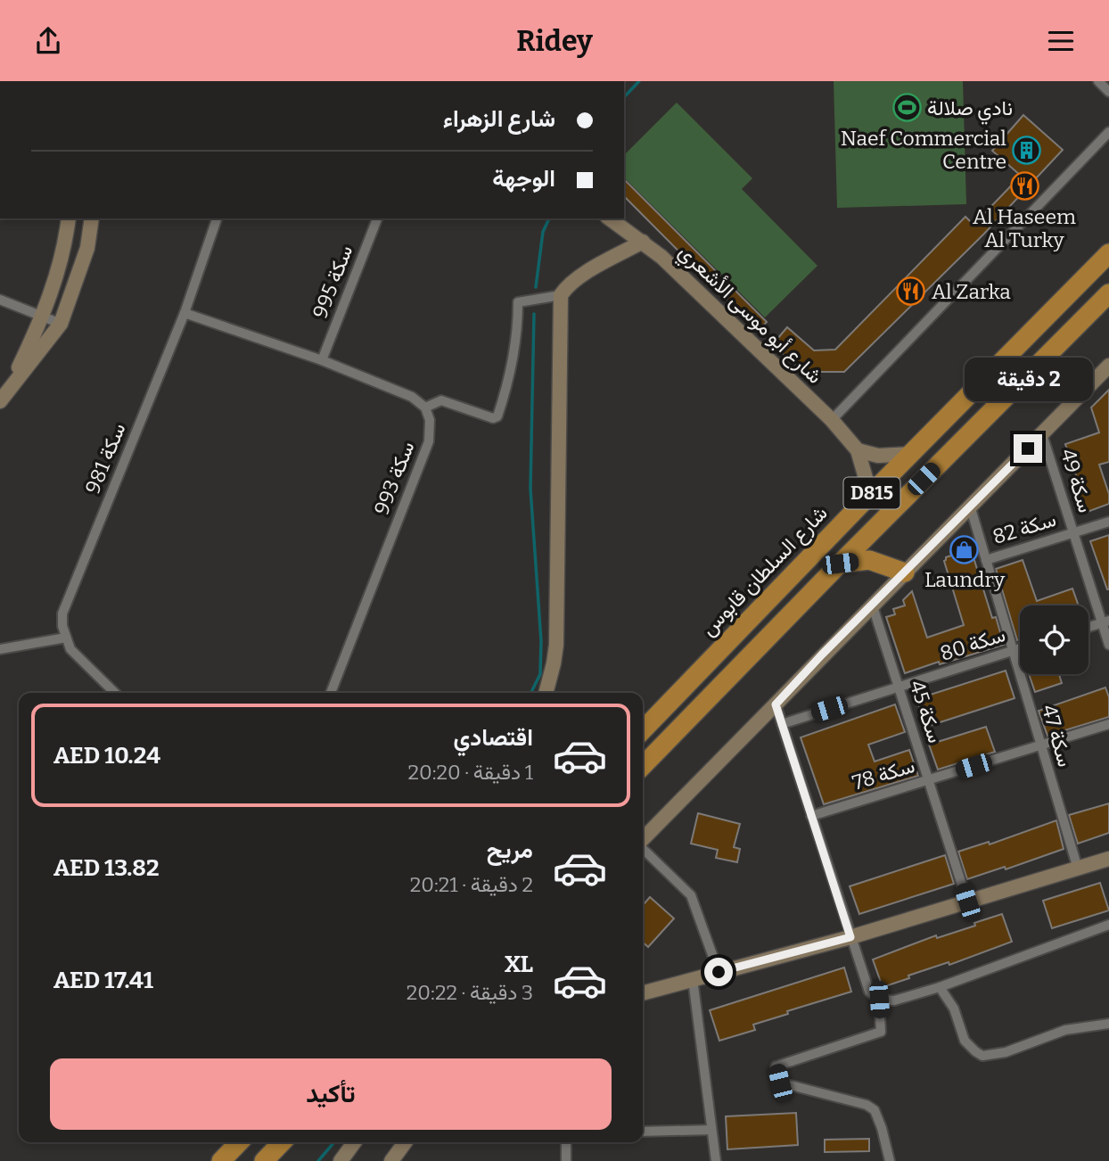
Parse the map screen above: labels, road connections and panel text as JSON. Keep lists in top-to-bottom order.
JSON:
{
  "streets": {
    "highway": ["D815", "شارع السلطان قابوس"],
    "street": [
      "سكة 995",
      "شارع أبو موسى الأشعري",
      "سكة 981",
      "سكة 993",
      "سكة 49",
      "سكة 82",
      "سكة 80",
      "سكة 45",
      "سكة 47",
      "سكة 78"
    ]
  },
  "crossings": [
    ["شارع أبو موسى الأشعري", "شارع السلطان قابوس"],
    ["سكة 49", "سكة 82"],
    ["سكة 82", "سكة 47"],
    ["سكة 80", "سكة 45"],
    ["سكة 80", "سكة 47"],
    ["سكة 45", "سكة 78"],
    ["سكة 47", "سكة 78"]
  ],
  "places": {
    "sports": ["نادي صلالة"],
    "building": ["Naef Commercial Centre"],
    "restaurant": ["Al Haseem Al Turky", "Al Zarka"],
    "shop": ["Laundry"]
  },
  "page": {
    "header": "Ridey",
    "banner": ["شارع الزهراء", "الوجهة"],
    "bubble": "2 دقيقة",
    "list": [
      {
        "name": "اقتصادي",
        "note": "1 دقيقة · 20:20",
        "value": "AED 10.24"
      },
      {
        "name": "مريح",
        "note": "2 دقيقة · 20:21",
        "value": "AED 13.82"
      },
      {
        "name": "XL",
        "note": "3 دقيقة · 20:22",
        "value": "AED 17.41"
      }
    ],
    "buttons": "تأكيد"
  }
}
